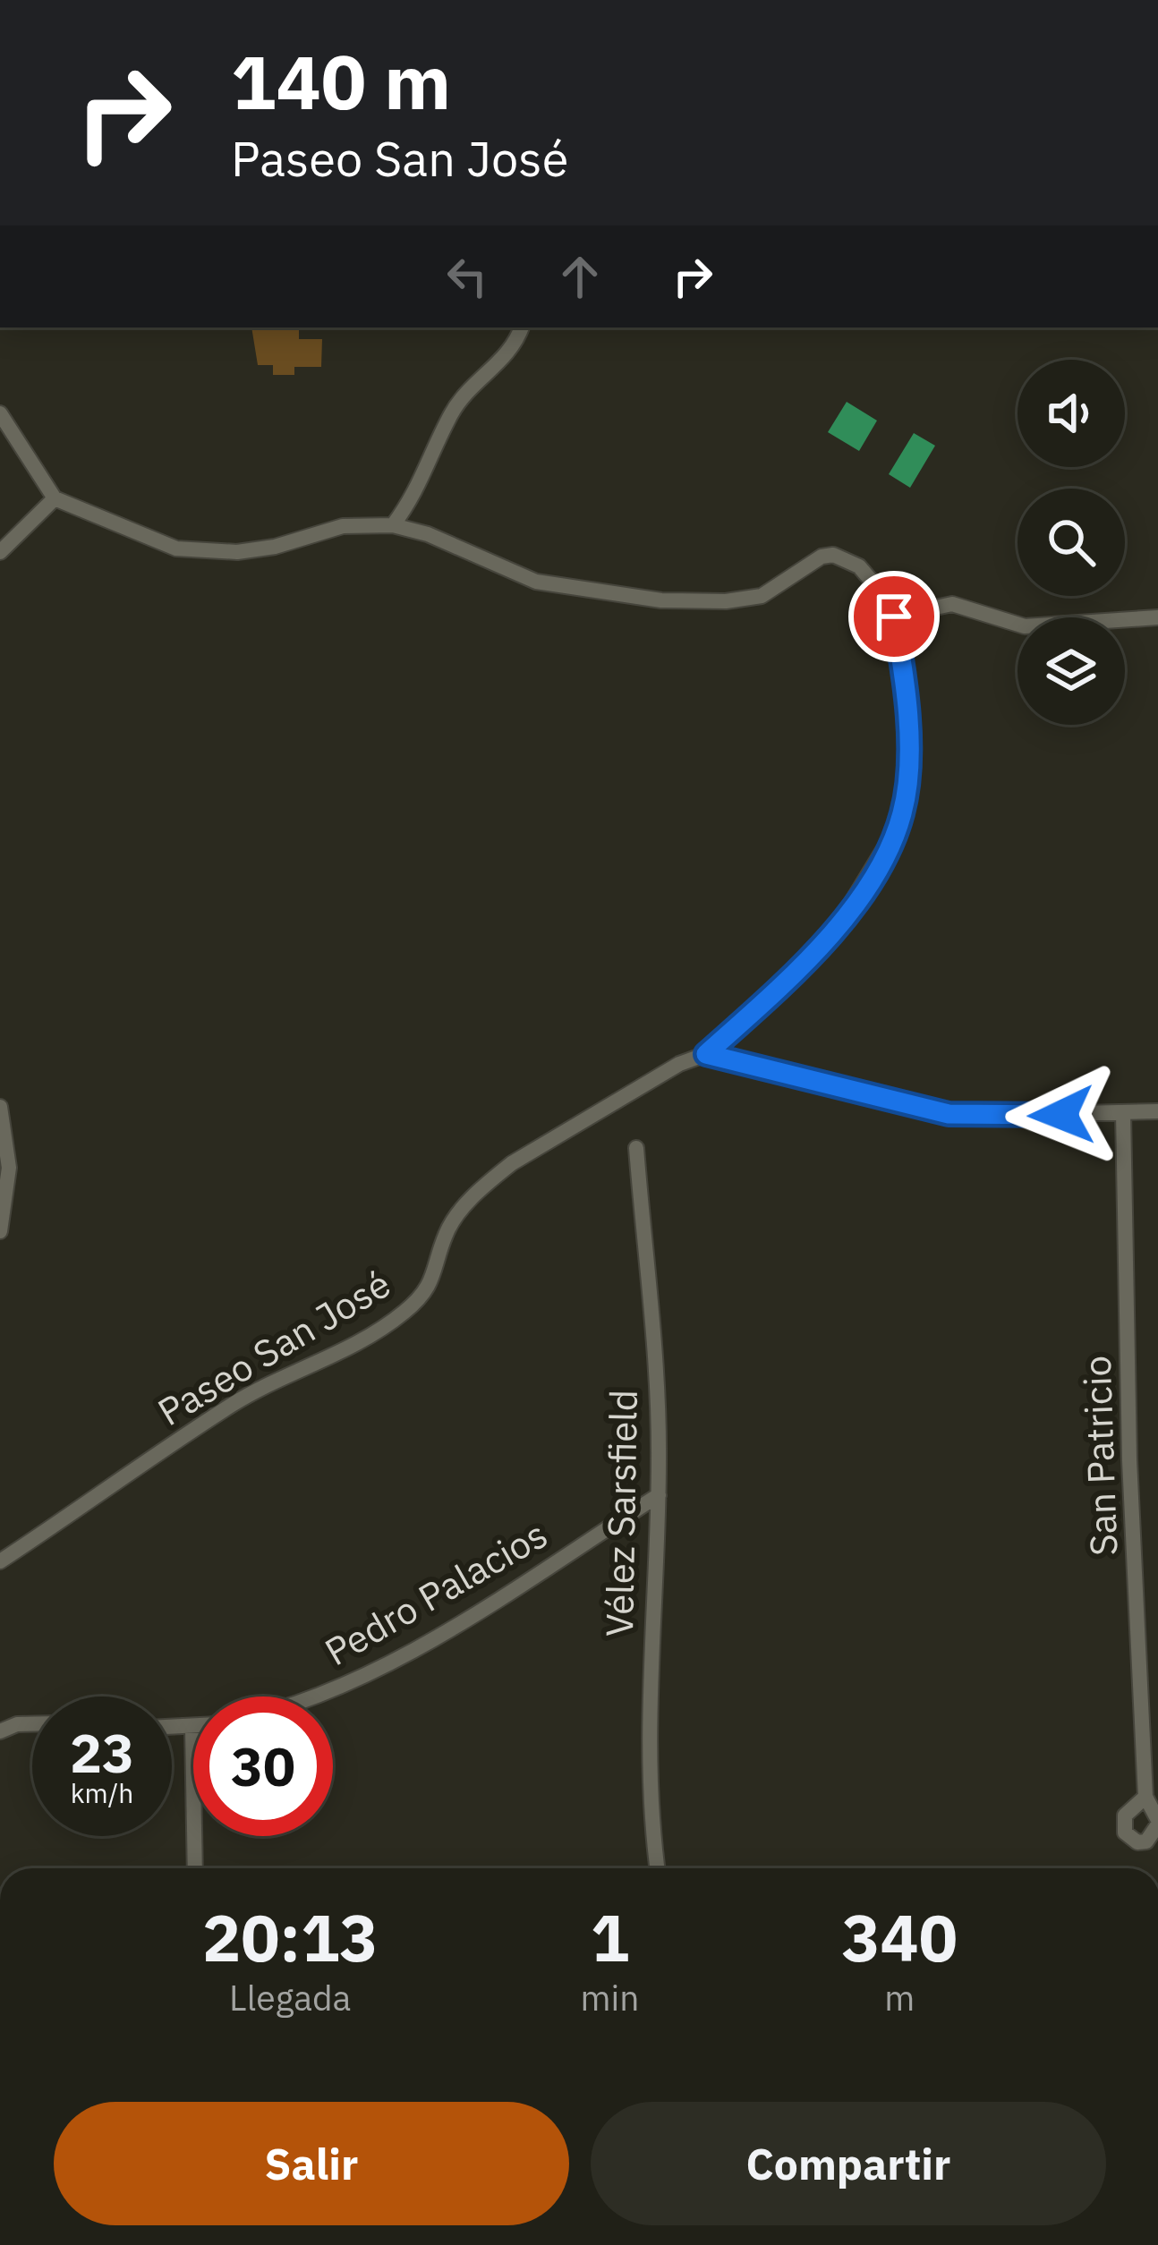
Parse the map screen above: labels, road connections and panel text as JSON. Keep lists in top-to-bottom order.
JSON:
{
  "streets": {
    "street": [
      "Paseo San José",
      "San Patricio",
      "Vélez Sarsfield",
      "Pedro Palacios"
    ]
  },
  "crossings": [
    ["Vélez Sarsfield", "Pedro Palacios"]
  ],
  "page": {
    "turn": ["140 m", "Paseo San José"],
    "speed": "23 km/h",
    "limit": "30",
    "eta": [
      "20:13",
      "Llegada",
      "1",
      "min",
      "340",
      "m"
    ],
    "buttons": ["Salir", "Compartir"]
  }
}
